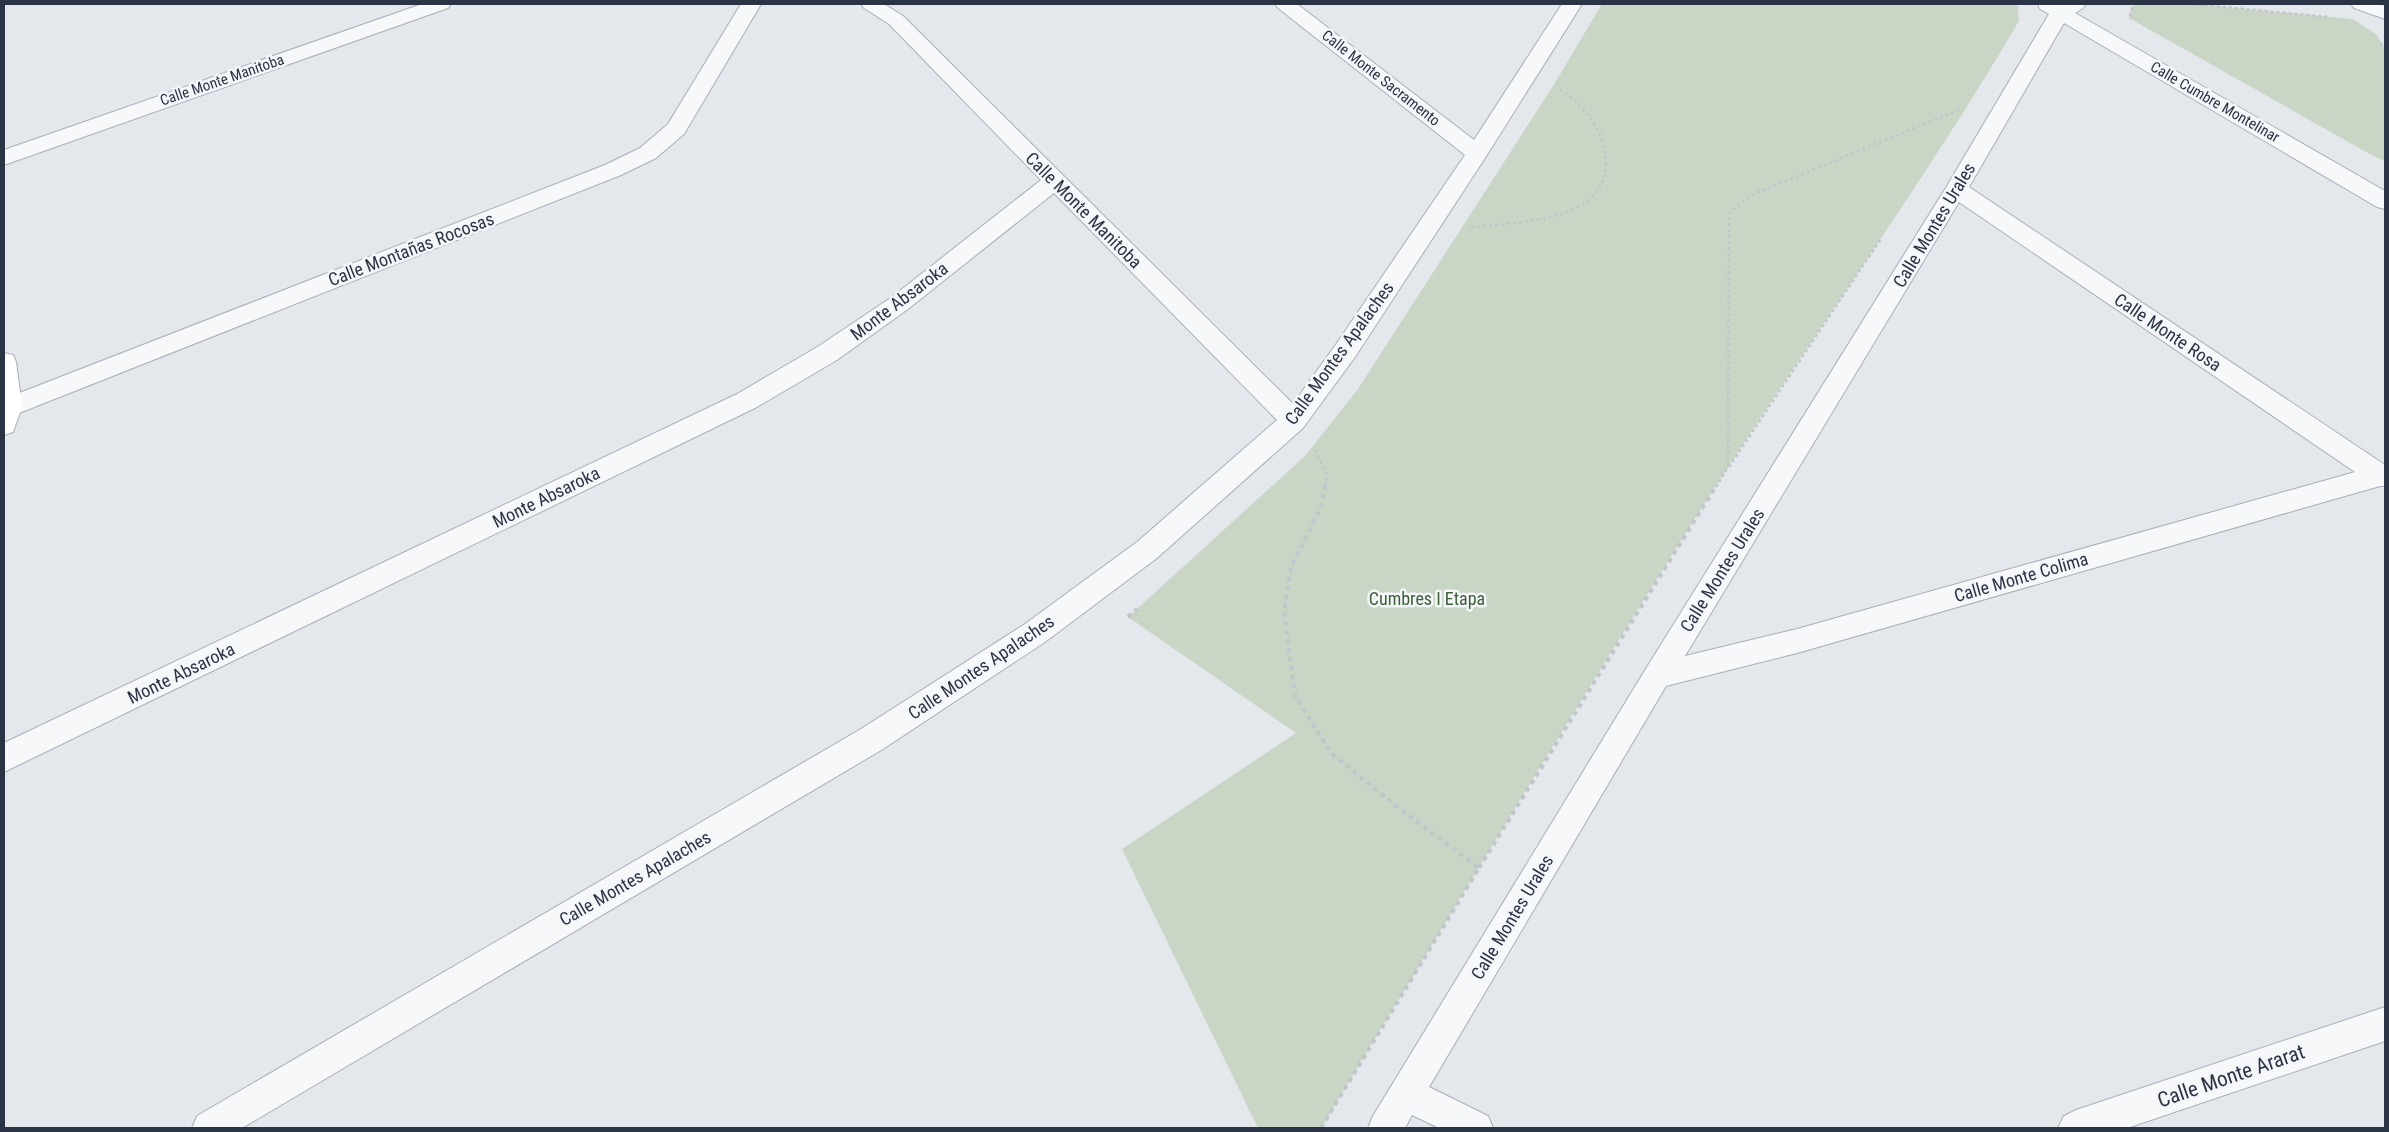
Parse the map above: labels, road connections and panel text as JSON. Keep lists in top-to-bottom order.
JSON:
{
  "streets": {
    "street": [
      "Calle Monte Sacramento",
      "Calle Monte Manitoba",
      "Calle Cumbre Montelinar",
      "Calle Montes Urales",
      "Calle Montañas Rocosas",
      "Monte Absaroka",
      "Calle Monte Rosa",
      "Calle Montes Apalaches",
      "Calle Monte Colima",
      "Calle Monte Ararat"
    ]
  },
  "crossings": [
    ["Calle Monte Sacramento", "Calle Montes Apalaches"],
    ["Calle Monte Manitoba", "Monte Absaroka"],
    ["Calle Monte Manitoba", "Calle Montes Apalaches"],
    ["Calle Cumbre Montelinar", "Calle Montes Urales"],
    ["Calle Montes Urales", "Calle Monte Rosa"],
    ["Calle Montes Urales", "Calle Monte Colima"],
    ["Calle Monte Rosa", "Calle Monte Colima"]
  ],
  "parks": ["Cumbres I Etapa"]
}
